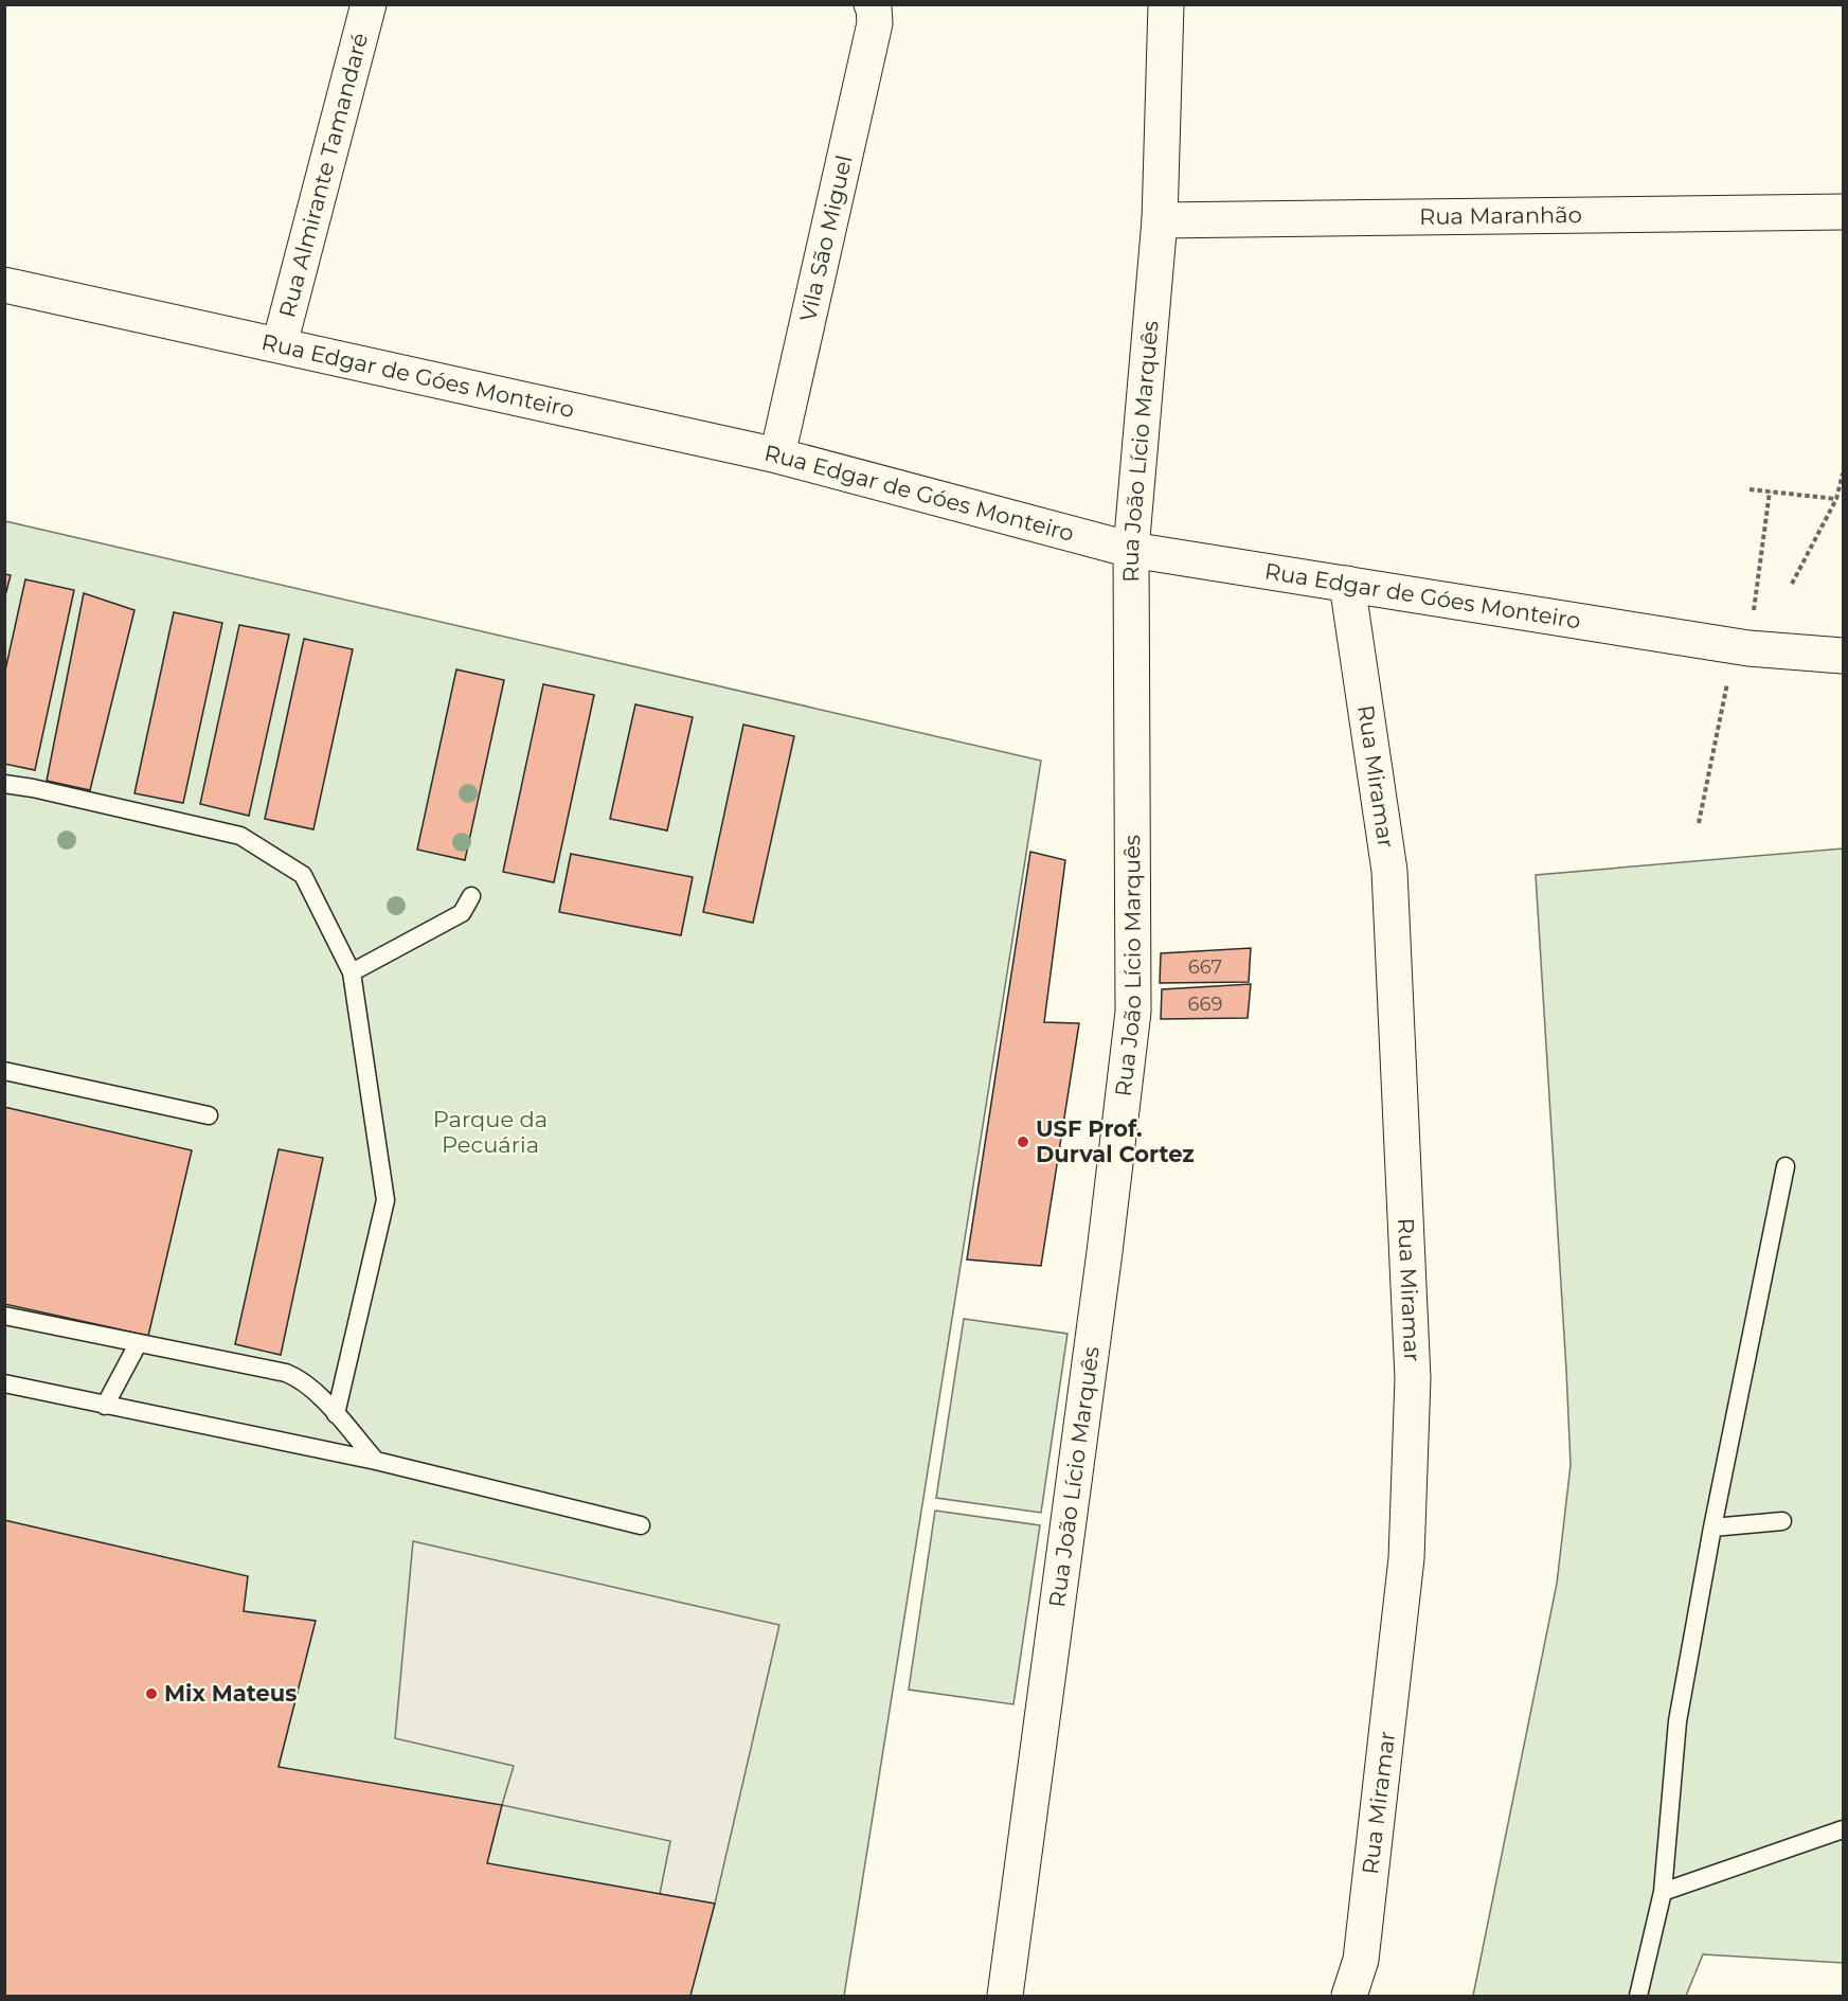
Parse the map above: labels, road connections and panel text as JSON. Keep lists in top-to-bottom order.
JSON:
{
  "streets": {
    "street": [
      "Rua Almirante Tamandaré",
      "Rua Maranhão",
      "Vila São Miguel",
      "Rua Edgar de Góes Monteiro",
      "Rua João Lício Marquês",
      "Rua Miramar"
    ]
  },
  "crossings": [
    ["Rua Almirante Tamandaré", "Rua Edgar de Góes Monteiro"],
    ["Rua Maranhão", "Rua João Lício Marquês"],
    ["Vila São Miguel", "Rua Edgar de Góes Monteiro"],
    ["Rua Edgar de Góes Monteiro", "Rua João Lício Marquês"],
    ["Rua Edgar de Góes Monteiro", "Rua Miramar"]
  ],
  "parks": ["Parque da Pecuária"],
  "places": ["USF Prof. Durval Cortez", "Mix Mateus"],
  "house_numbers": ["667", "669"]
}
